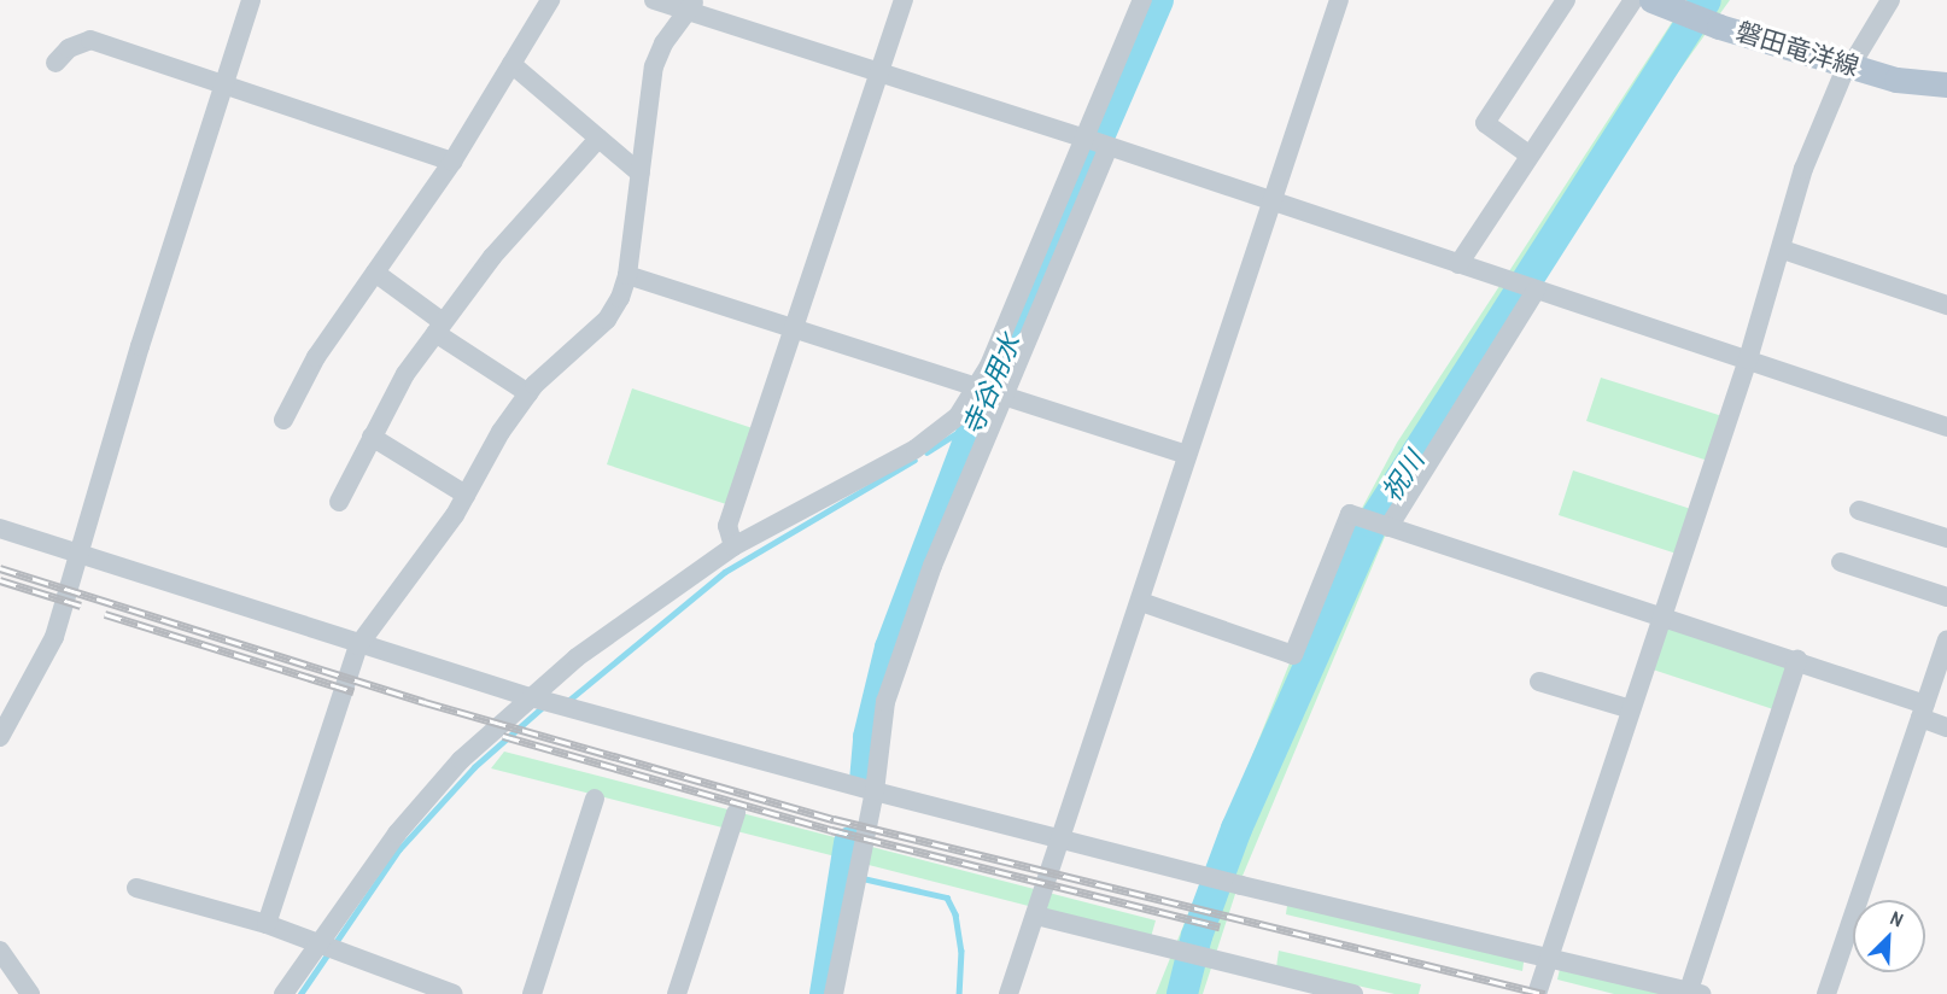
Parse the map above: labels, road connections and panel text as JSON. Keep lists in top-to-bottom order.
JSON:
{
  "streets": {
    "main road": ["磐田竜洋線"]
  },
  "water": ["寺谷用水", "祝川"],
  "north": "top right"
}
